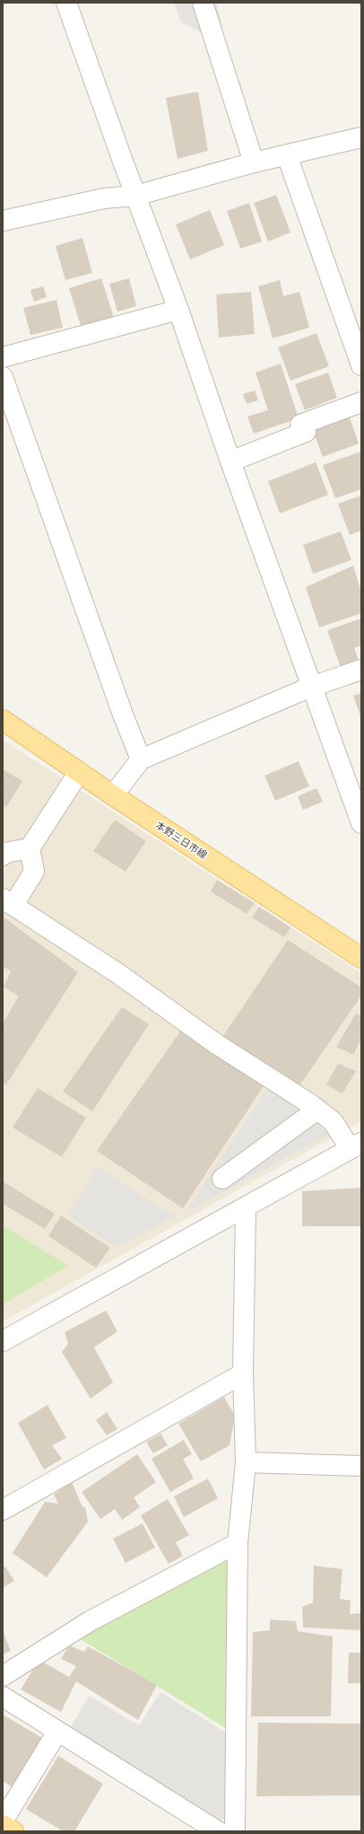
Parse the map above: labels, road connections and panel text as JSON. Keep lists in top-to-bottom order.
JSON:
{
  "streets": {
    "main road": ["本野三日市線"]
  }
}
